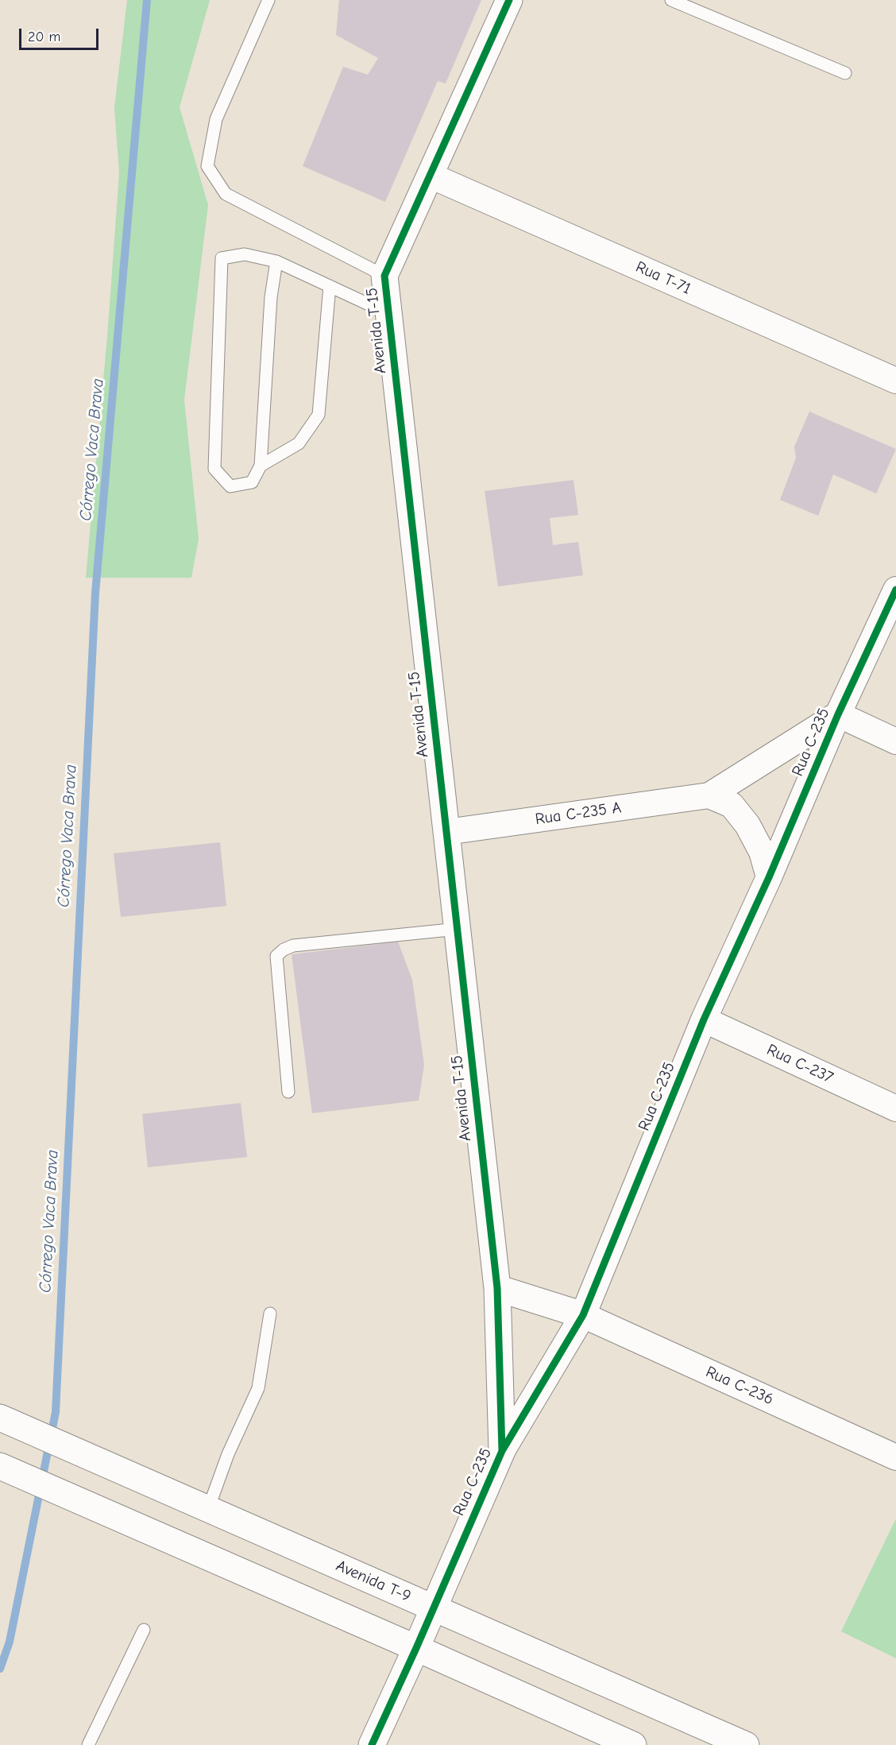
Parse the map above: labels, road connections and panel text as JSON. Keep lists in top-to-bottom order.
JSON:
{
  "streets": {
    "street": [
      "Rua T-71",
      "Avenida T-15",
      "Rua C-235",
      "Rua C-235 A",
      "Rua C-237",
      "Rua C-236",
      "Avenida T-9"
    ]
  },
  "crossings": [
    ["Rua T-71", "Avenida T-15"],
    ["Avenida T-15", "Rua C-235"],
    ["Avenida T-15", "Rua C-235 A"],
    ["Rua C-235", "Rua C-235 A"],
    ["Rua C-235", "Rua C-237"],
    ["Rua C-235", "Rua C-236"],
    ["Rua C-235", "Avenida T-9"]
  ],
  "water": ["Córrego Vaca Brava"],
  "scale_bar": "20 m"
}
